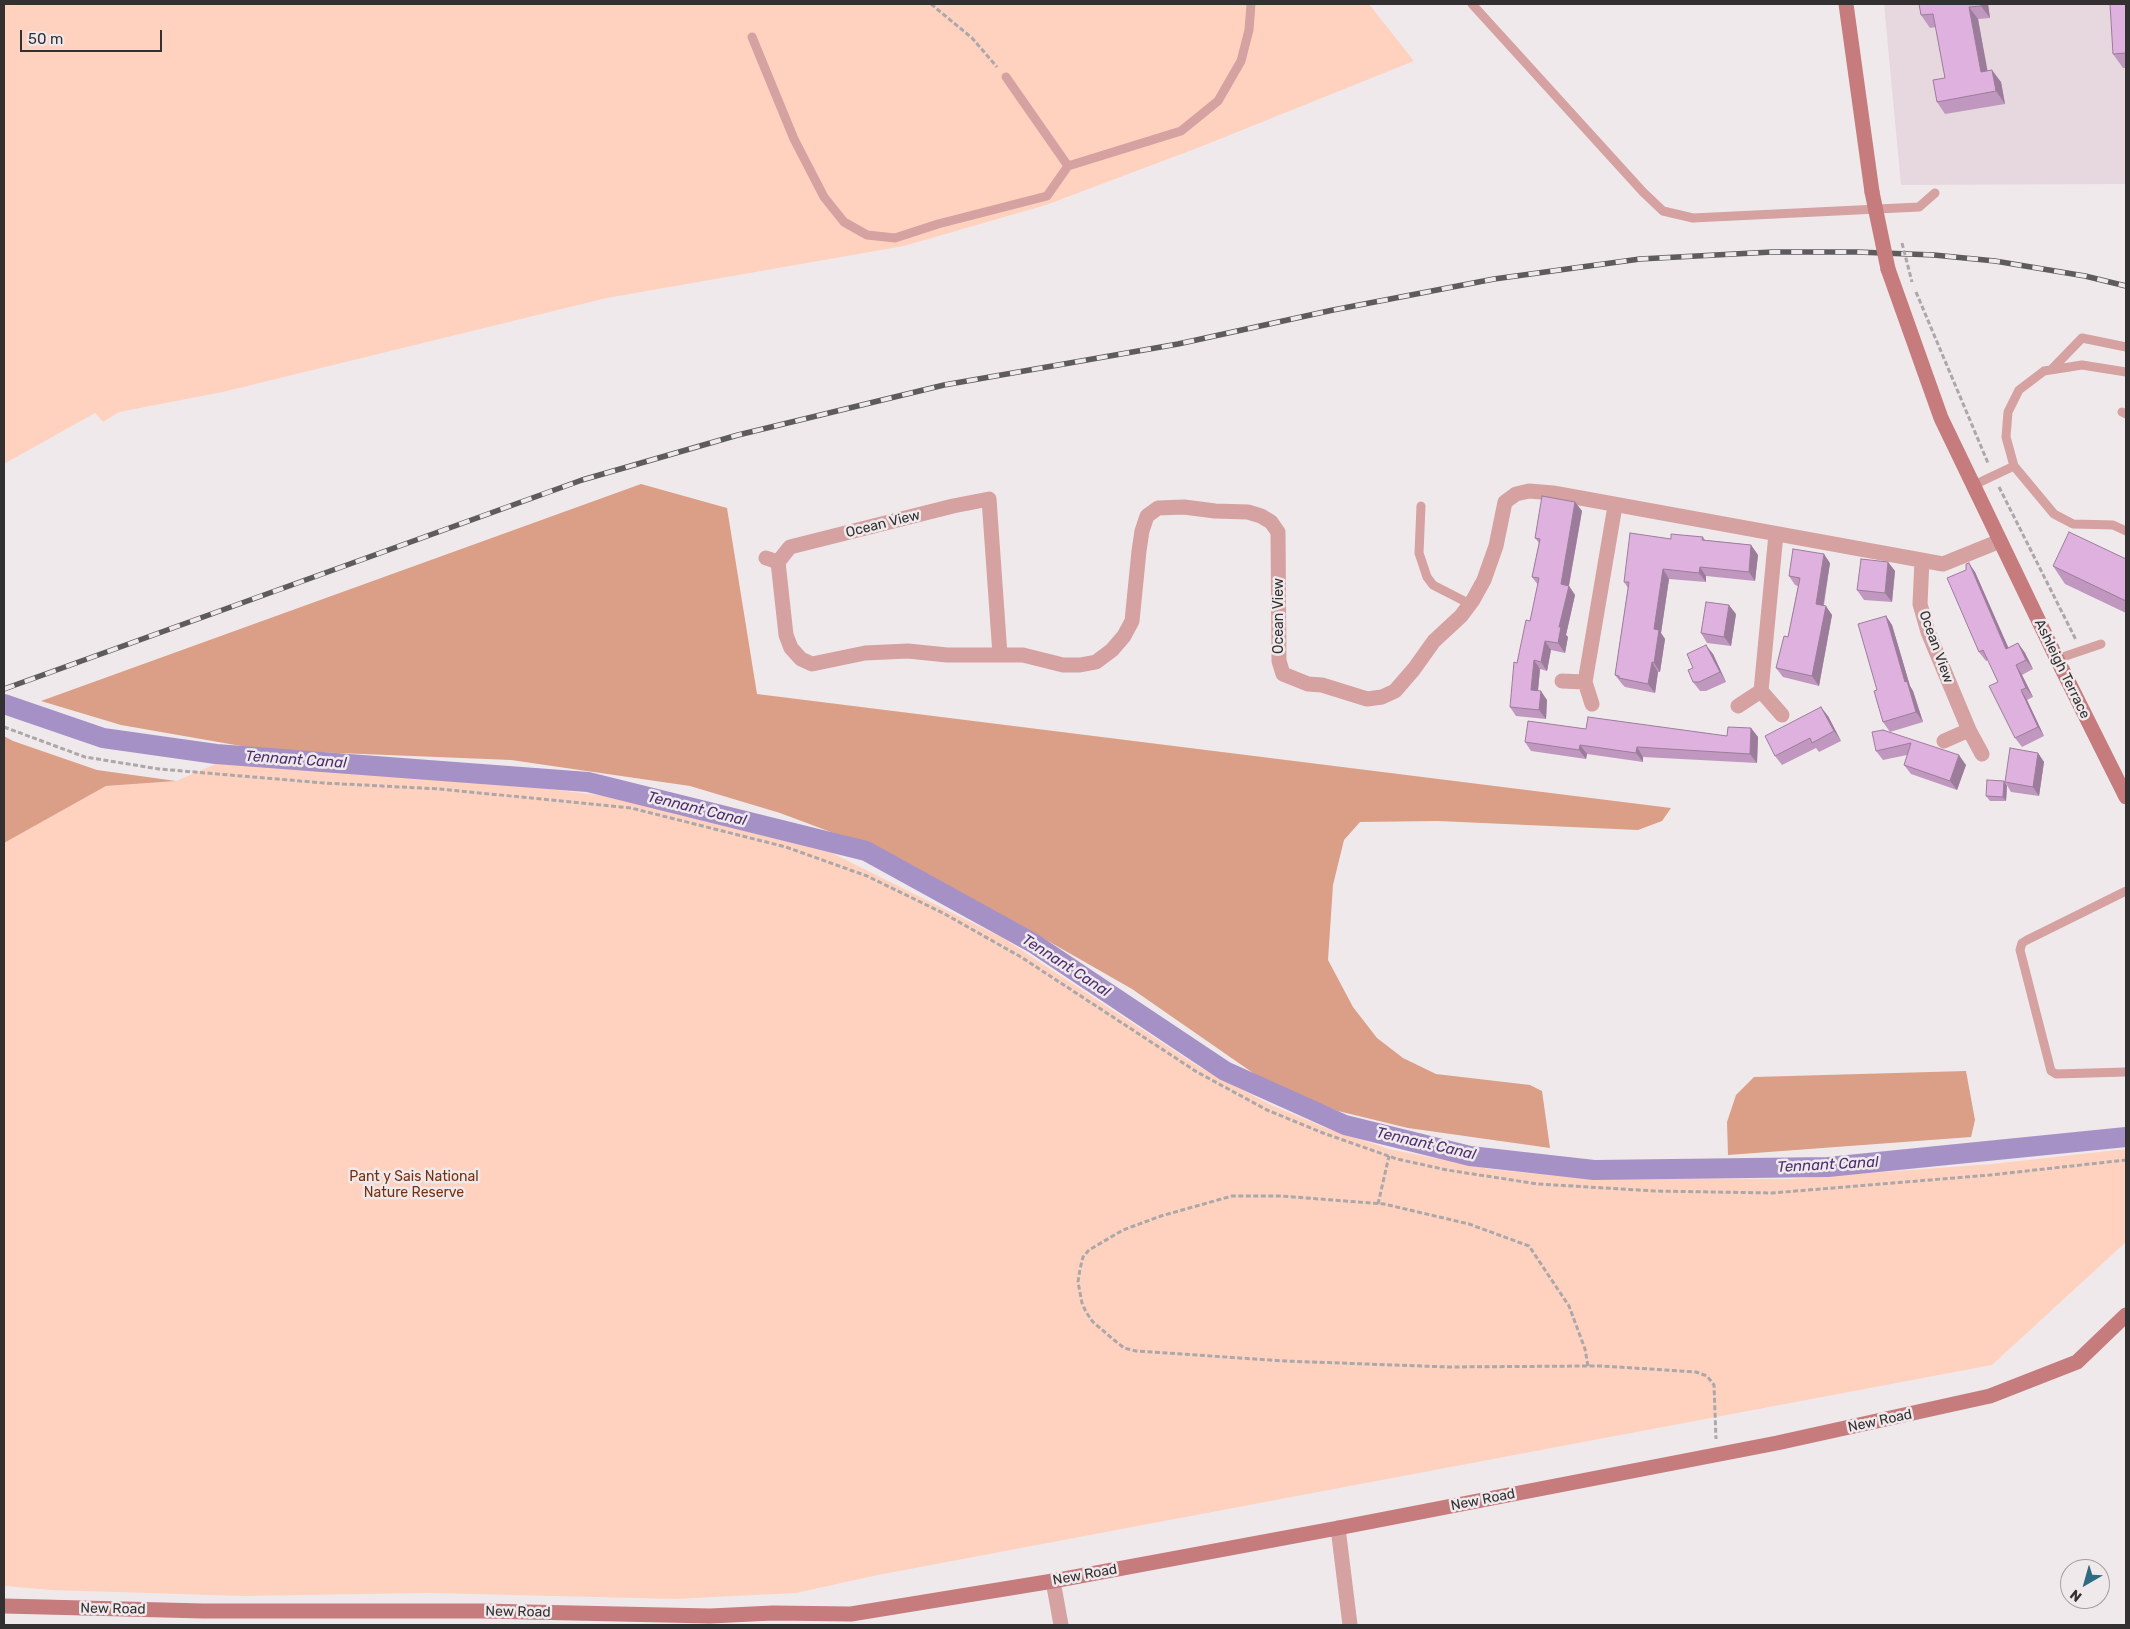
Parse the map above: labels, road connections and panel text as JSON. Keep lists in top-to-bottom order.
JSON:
{
  "streets": {
    "main road": ["Ashleigh Terrace", "New Road"],
    "street": ["Ocean View"]
  },
  "crossings": [
    ["Ocean View", "Ashleigh Terrace"]
  ],
  "water": ["Tennant Canal"],
  "parks": ["Pant y Sais National Nature Reserve"],
  "scale_bar": "50 m",
  "north": "bottom left"
}
